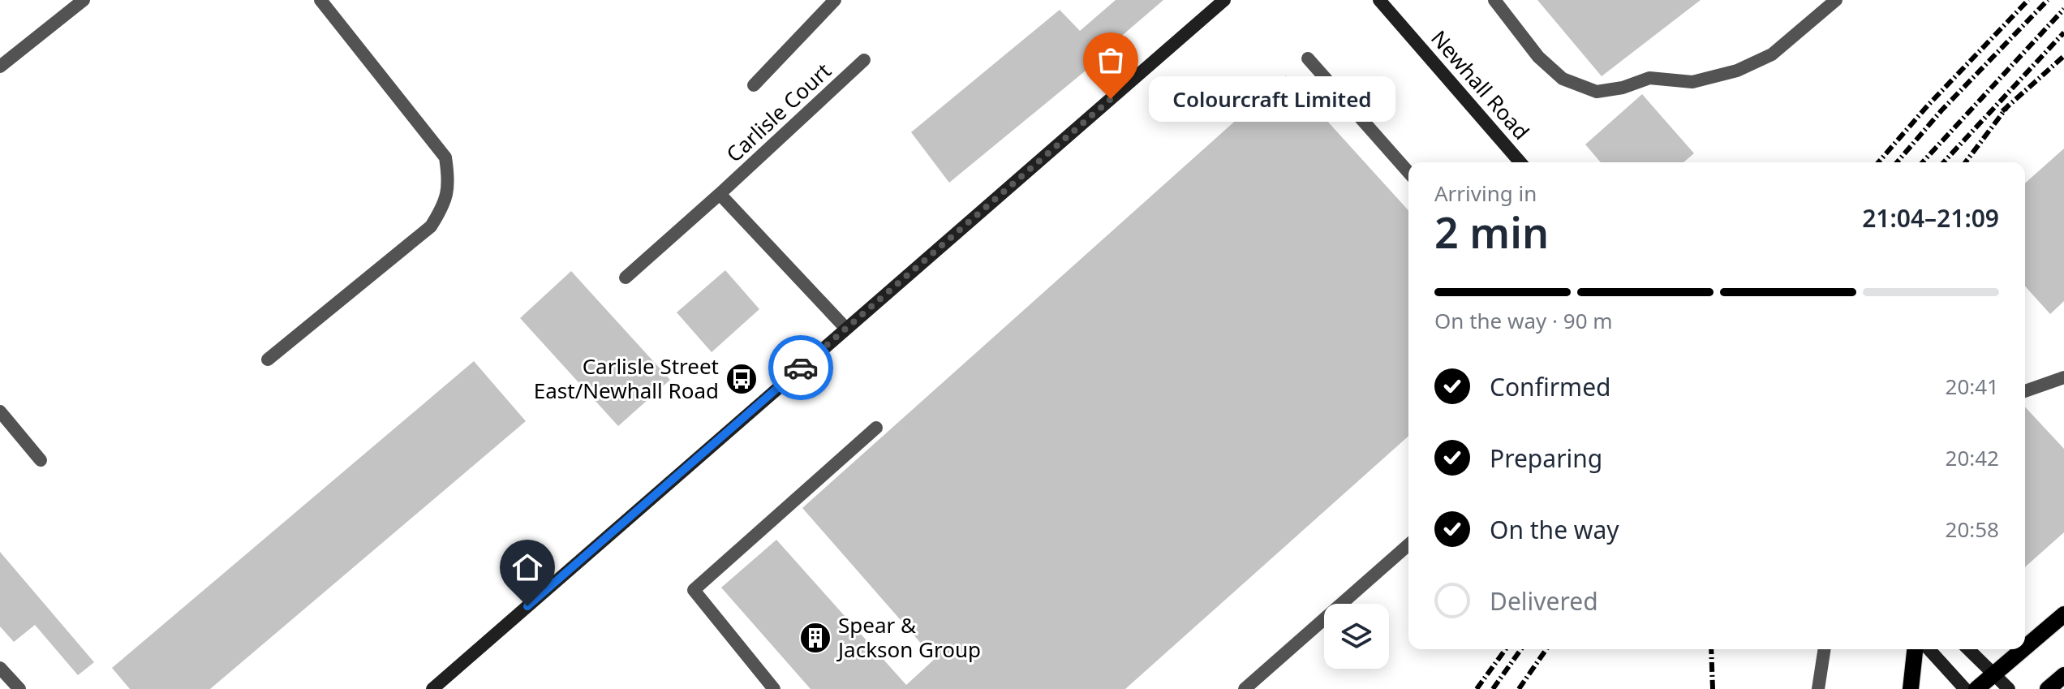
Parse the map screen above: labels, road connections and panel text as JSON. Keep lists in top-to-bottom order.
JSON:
{
  "streets": {
    "main road": ["Newhall Road"],
    "street": ["Carlisle Court"]
  },
  "places": {
    "other": ["Colourcraft Limited"],
    "bus stop": ["Carlisle Street East/Newhall Road"],
    "building": ["Spear & Jackson Group"]
  },
  "page": {
    "bubble": "Colourcraft Limited",
    "heading": ["2 min", "Arriving in", "21:04–21:09"],
    "bar": "On the way · 90 m",
    "list": [
      ["Confirmed", "20:41"],
      ["Preparing", "20:42"],
      ["On the way", "20:58"],
      "Delivered"
    ]
  }
}
